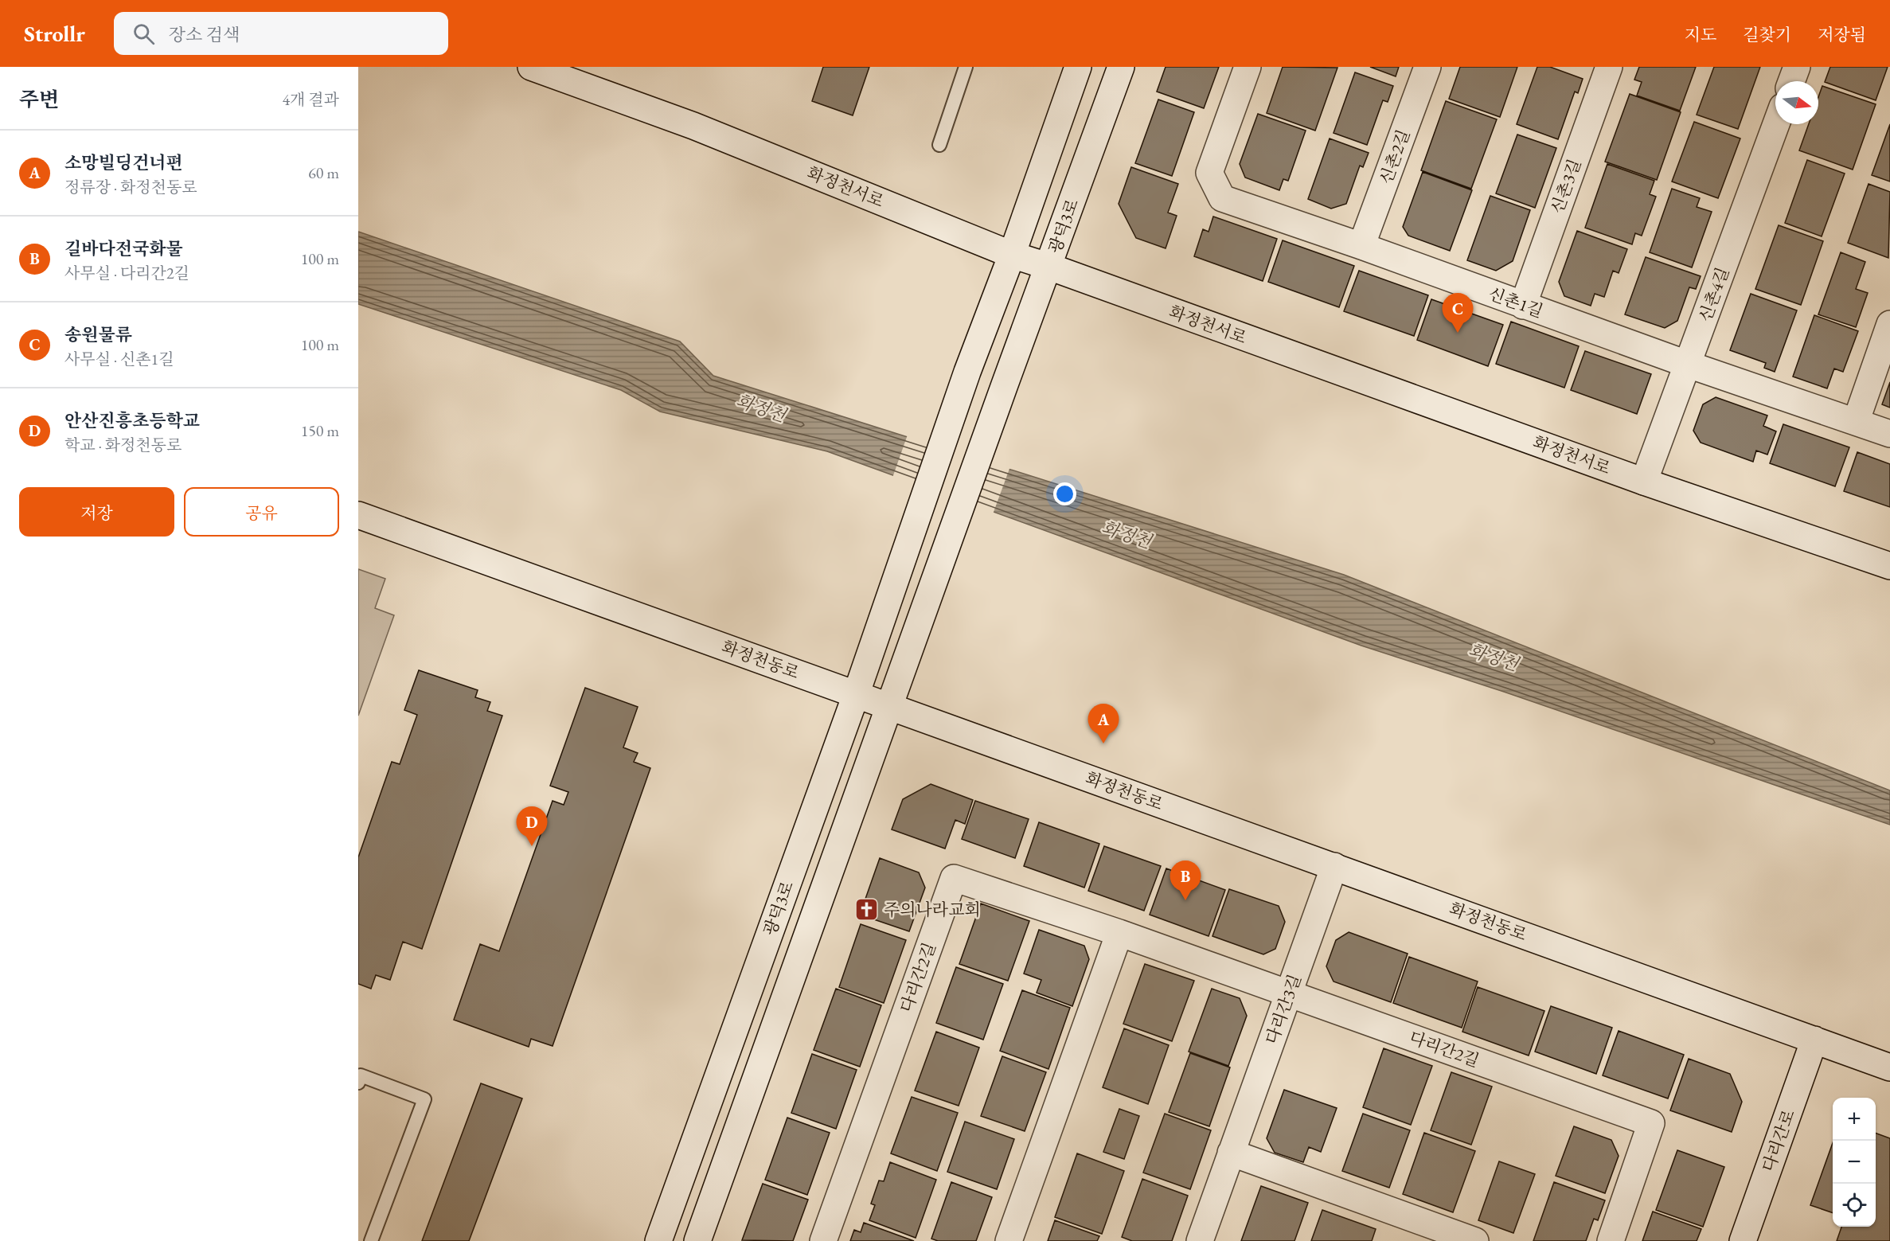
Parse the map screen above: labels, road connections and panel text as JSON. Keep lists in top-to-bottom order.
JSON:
{
  "streets": {
    "street": [
      "신촌2길",
      "신촌3길",
      "화정천서로",
      "광덕3로",
      "신촌4길",
      "신촌1길",
      "화정천동로",
      "다리간2길",
      "다리간3길",
      "다리간로"
    ]
  },
  "crossings": [
    ["신촌2길", "신촌1길"],
    ["신촌3길", "신촌1길"],
    ["화정천서로", "광덕3로"],
    ["화정천서로", "신촌4길"],
    ["광덕3로", "화정천동로"],
    ["신촌4길", "신촌1길"],
    ["화정천동로", "다리간3길"],
    ["화정천동로", "다리간로"],
    ["다리간2길", "다리간3길"]
  ],
  "water": ["화정천"],
  "places": {
    "church": ["주의나라교회"]
  },
  "north": "right",
  "page": {
    "header": "Strollr",
    "search": "장소 검색",
    "nav": ["지도", "길찾기", "저장됨"],
    "heading": ["주변", "4개 결과"],
    "list": [
      {
        "mark": "A",
        "name": "소망빌딩건너편",
        "note": "정류장 · 화정천동로",
        "value": "60 m"
      },
      {
        "mark": "B",
        "name": "길바다전국화물",
        "note": "사무실 · 다리간2길",
        "value": "100 m"
      },
      {
        "mark": "C",
        "name": "송원물류",
        "note": "사무실 · 신촌1길",
        "value": "100 m"
      },
      {
        "mark": "D",
        "name": "안산진흥초등학교",
        "note": "학교 · 화정천동로",
        "value": "150 m"
      }
    ],
    "pins": [
      "C",
      "A",
      "D",
      "B"
    ],
    "buttons": ["저장", "공유"],
    "map_buttons": ["+", "−"]
  }
}
